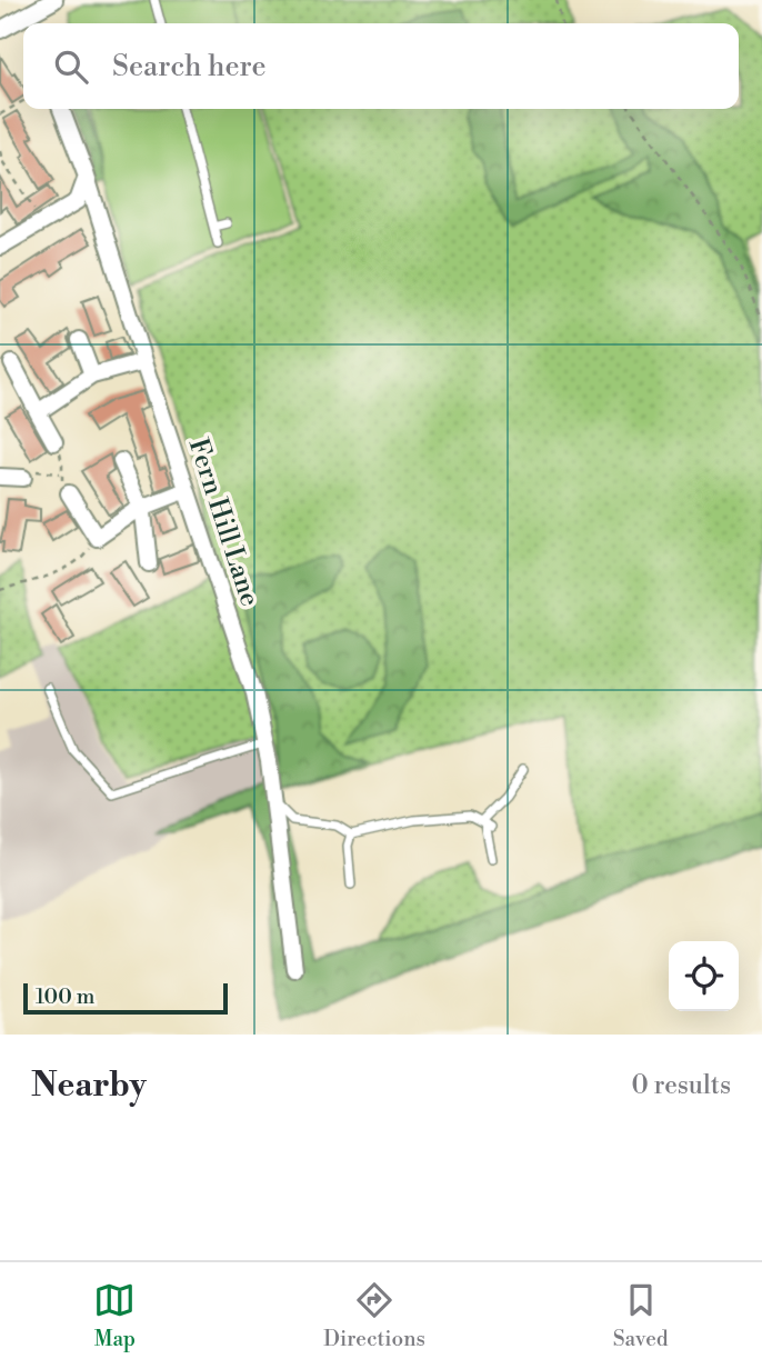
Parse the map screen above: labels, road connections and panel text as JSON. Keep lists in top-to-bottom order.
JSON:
{
  "streets": {
    "street": ["Fern Hill Lane"]
  },
  "scale_bar": "100 m",
  "page": {
    "search": "Search here",
    "scale": "100 m",
    "heading": ["Nearby", "0 results"],
    "nav": ["Map", "Directions", "Saved"]
  }
}
